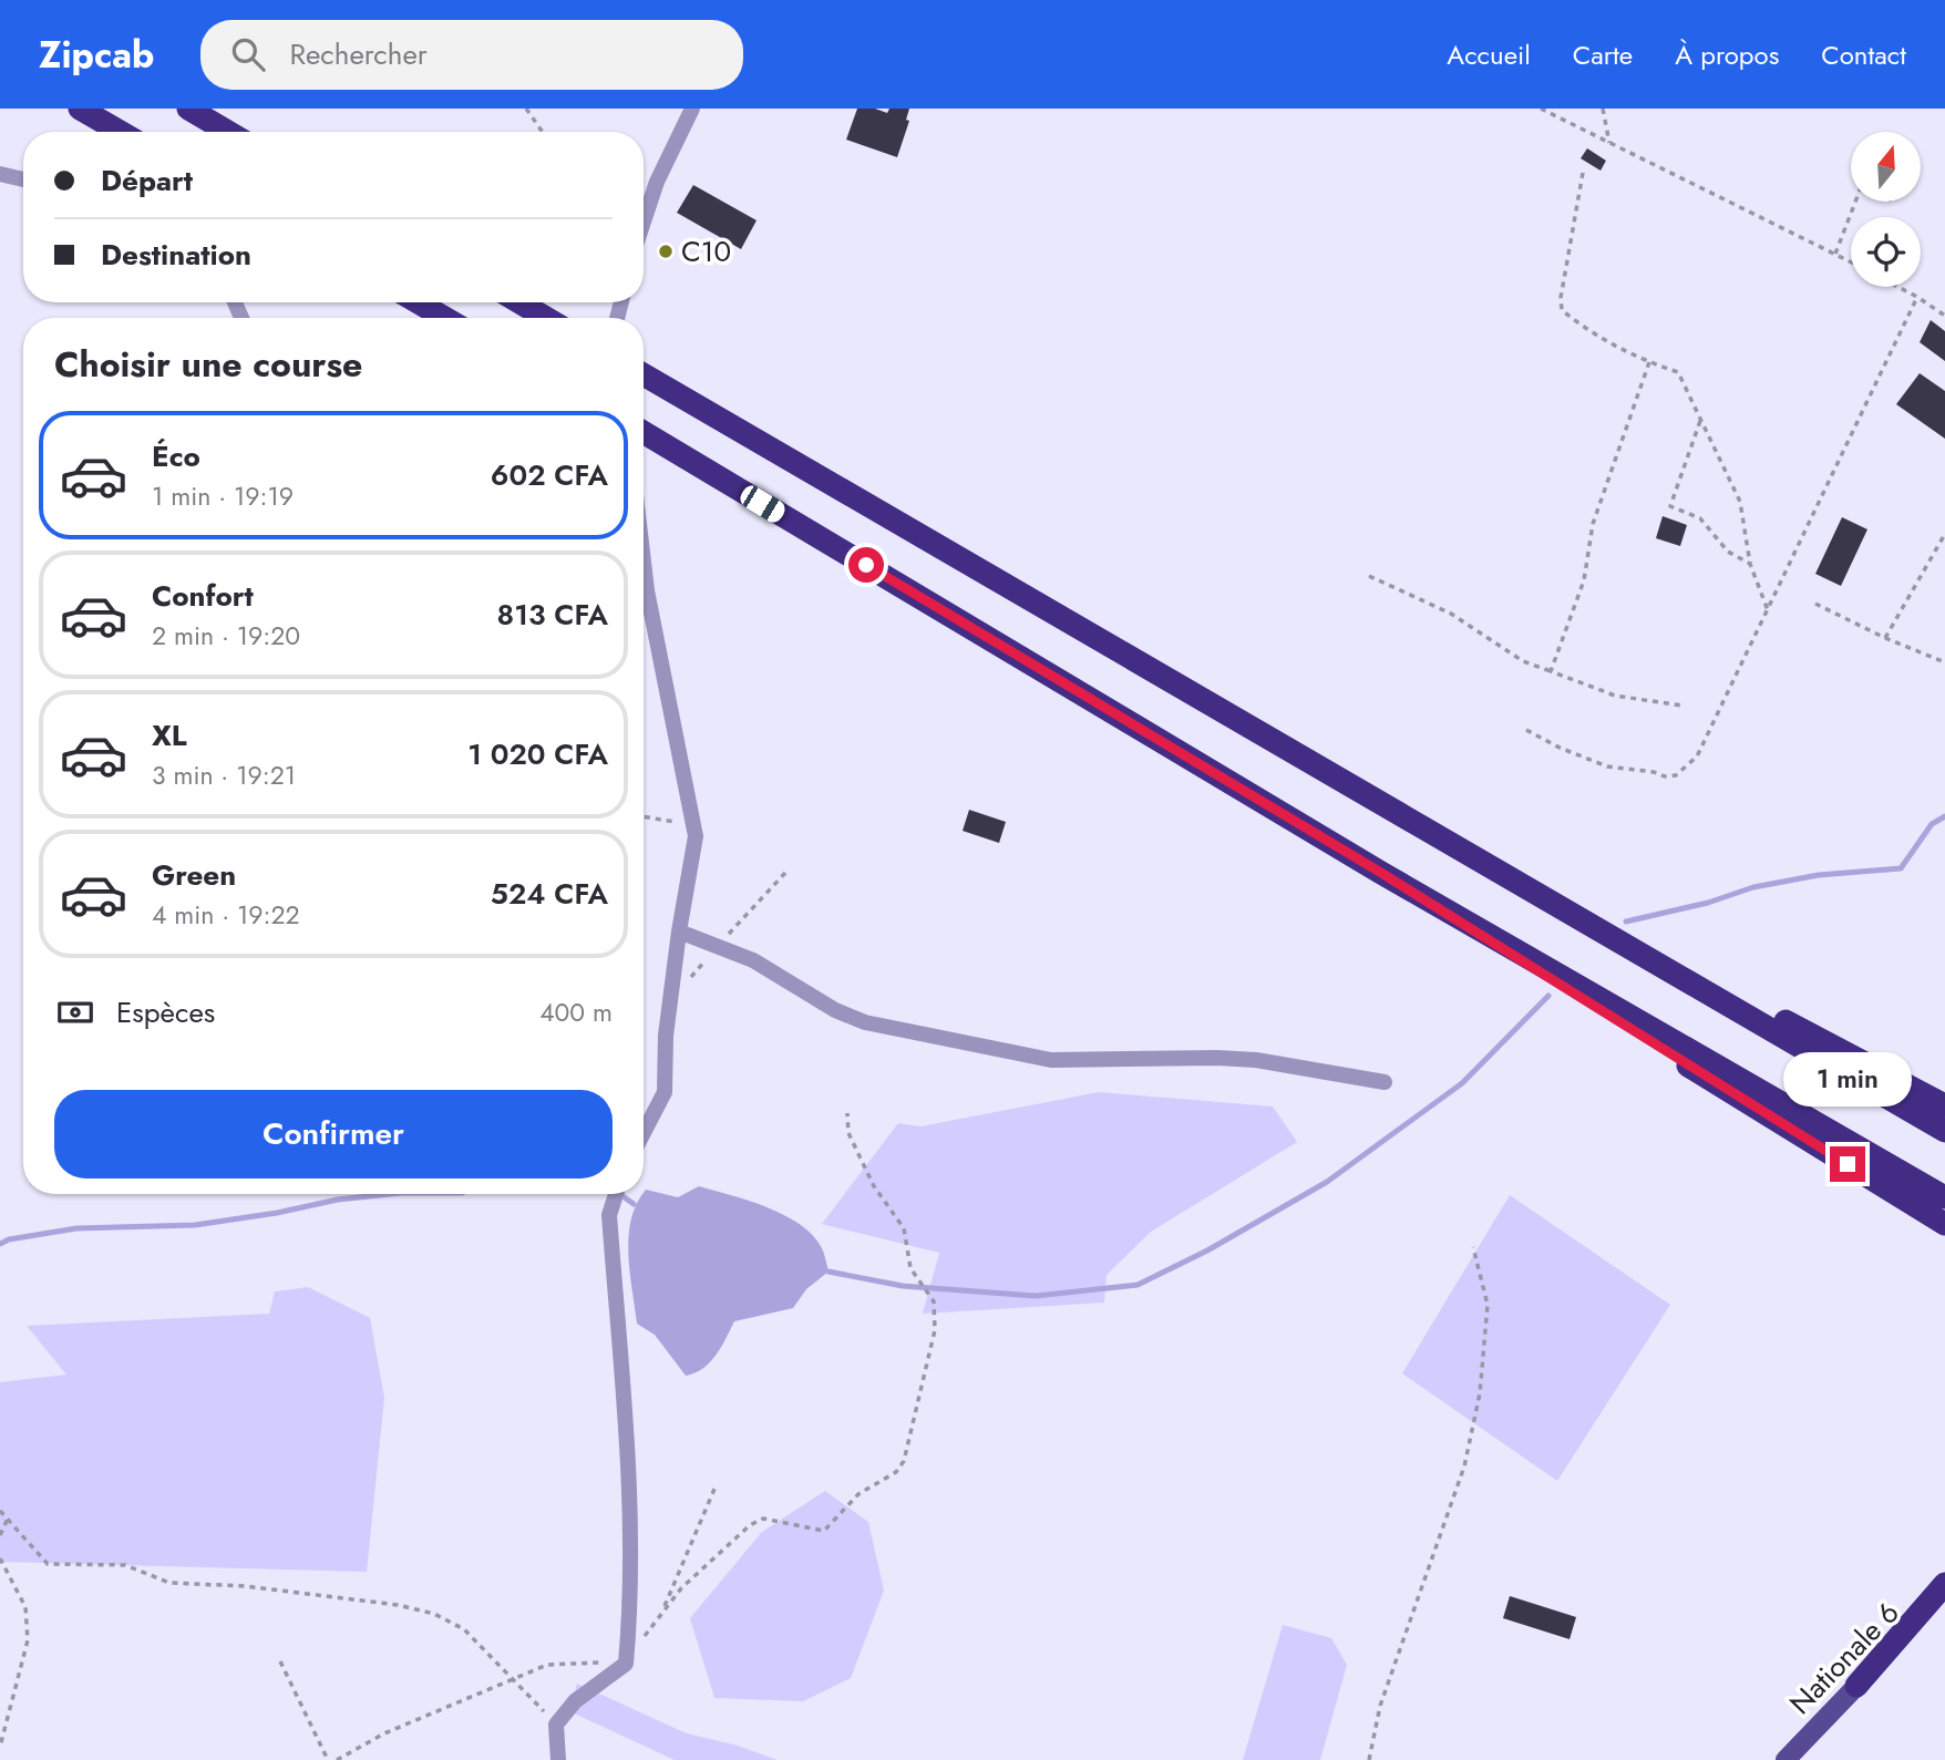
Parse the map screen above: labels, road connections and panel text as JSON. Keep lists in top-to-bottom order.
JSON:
{
  "streets": {
    "main road": ["Nationale 6"]
  },
  "places": ["C10"],
  "north": "top",
  "page": {
    "header": "Zipcab",
    "search": "Rechercher",
    "nav": [
      "Accueil",
      "Carte",
      "À propos",
      "Contact"
    ],
    "banner": ["Départ", "Destination"],
    "heading": "Choisir une course",
    "list": [
      {
        "name": "Éco",
        "note": "1 min · 19:19",
        "value": "602 CFA"
      },
      {
        "name": "Confort",
        "note": "2 min · 19:20",
        "value": "813 CFA"
      },
      {
        "name": "XL",
        "note": "3 min · 19:21",
        "value": "1 020 CFA"
      },
      {
        "name": "Green",
        "note": "4 min · 19:22",
        "value": "524 CFA"
      }
    ],
    "pay": ["Espèces", "400 m"],
    "bubble": "1 min",
    "buttons": "Confirmer"
  }
}
